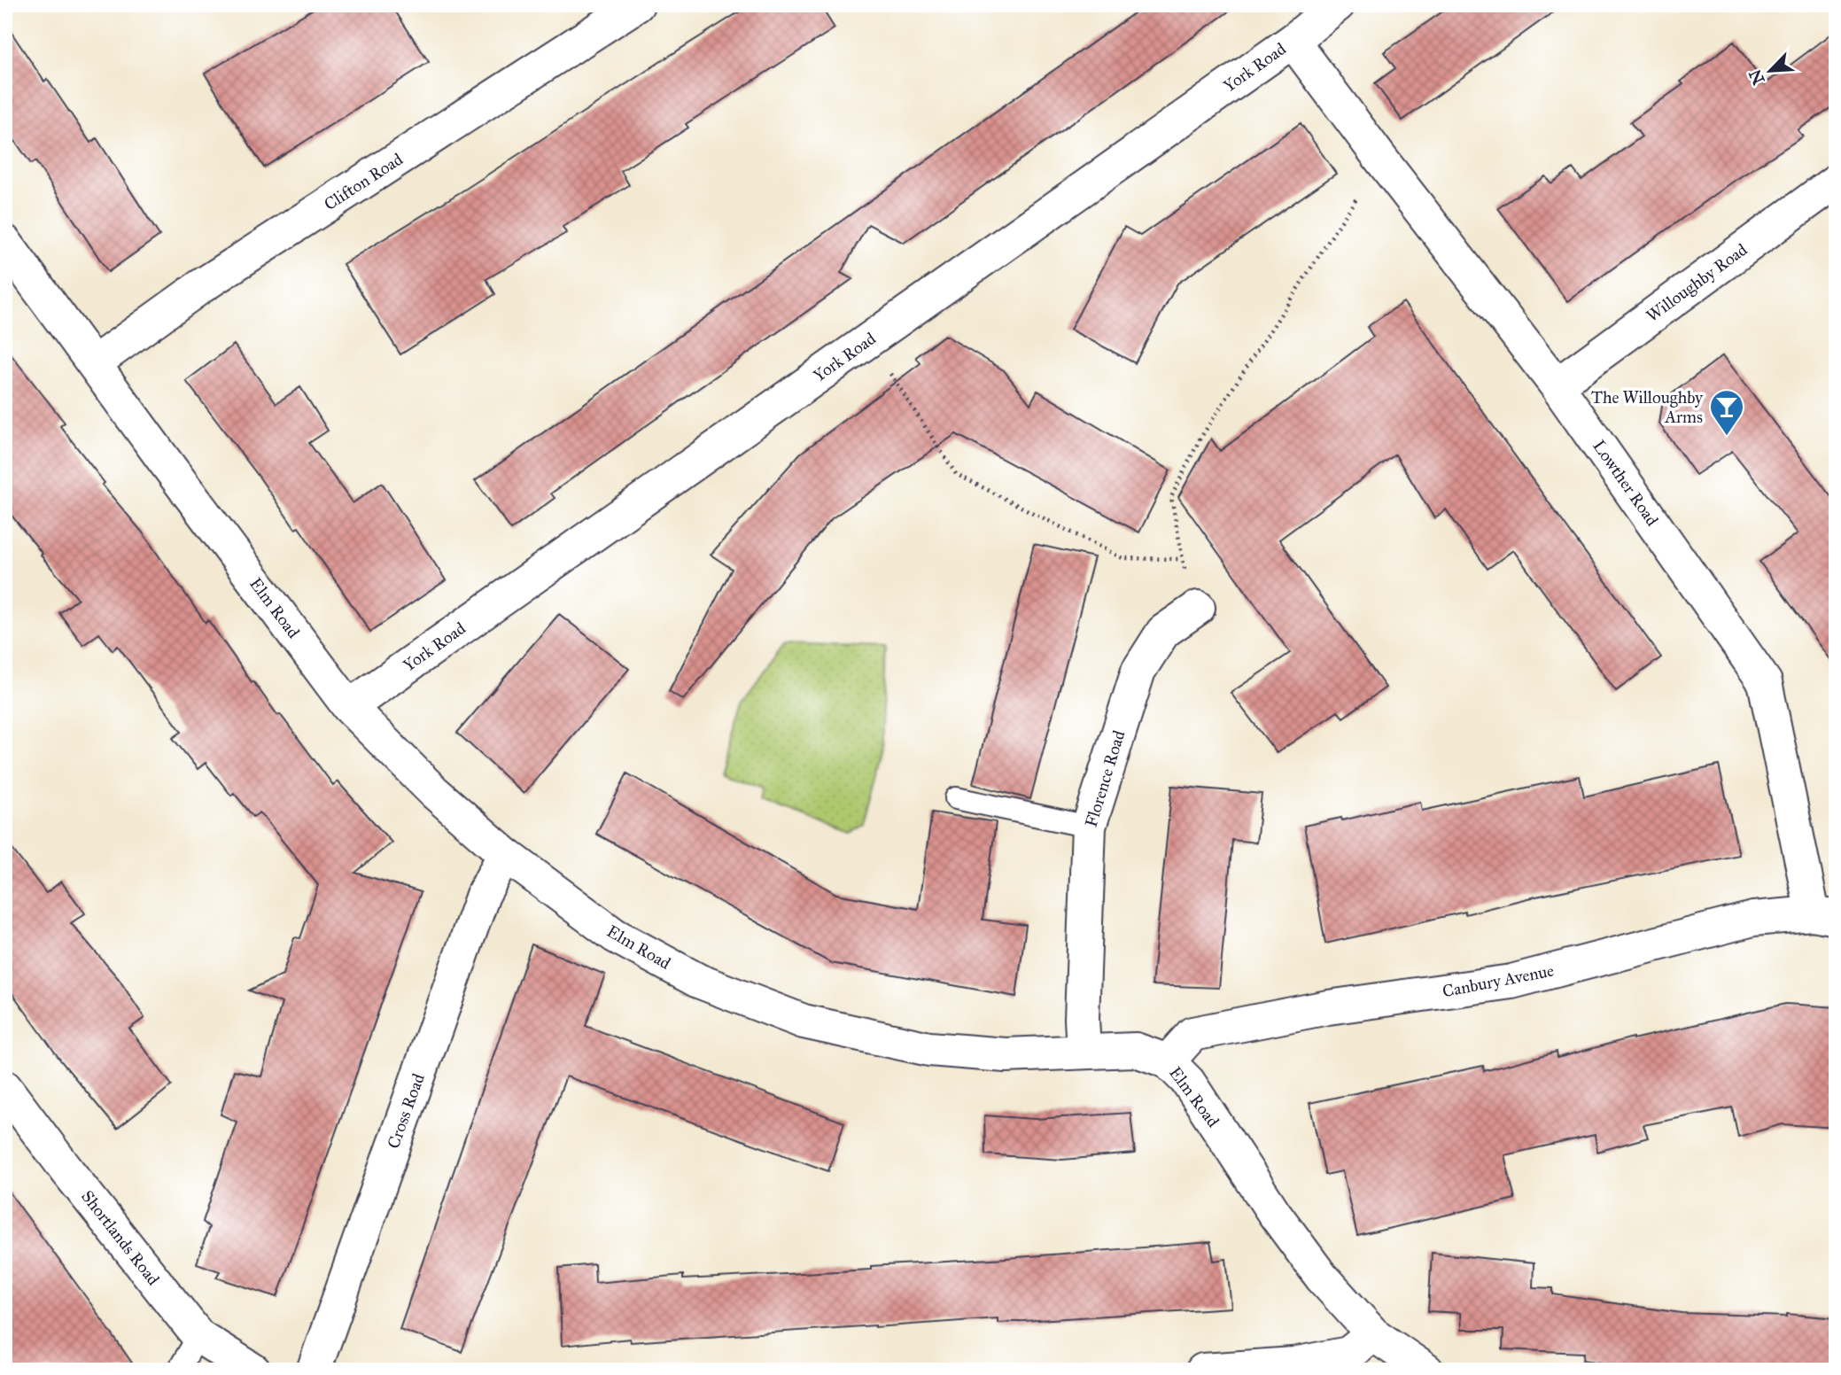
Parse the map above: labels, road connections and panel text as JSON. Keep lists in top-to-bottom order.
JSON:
{
  "streets": {
    "street": [
      "York Road",
      "Clifton Road",
      "Willoughby Road",
      "Lowther Road",
      "Elm Road",
      "Florence Road",
      "Canbury Avenue",
      "Cross Road",
      "Shortlands Road"
    ]
  },
  "crossings": [
    ["York Road", "Lowther Road"],
    ["York Road", "Elm Road"],
    ["Clifton Road", "Elm Road"],
    ["Willoughby Road", "Lowther Road"],
    ["Lowther Road", "Canbury Avenue"],
    ["Elm Road", "Florence Road"],
    ["Elm Road", "Canbury Avenue"],
    ["Elm Road", "Cross Road"]
  ],
  "places": {
    "bar": ["The Willoughby Arms"]
  },
  "north": "bottom left"
}
